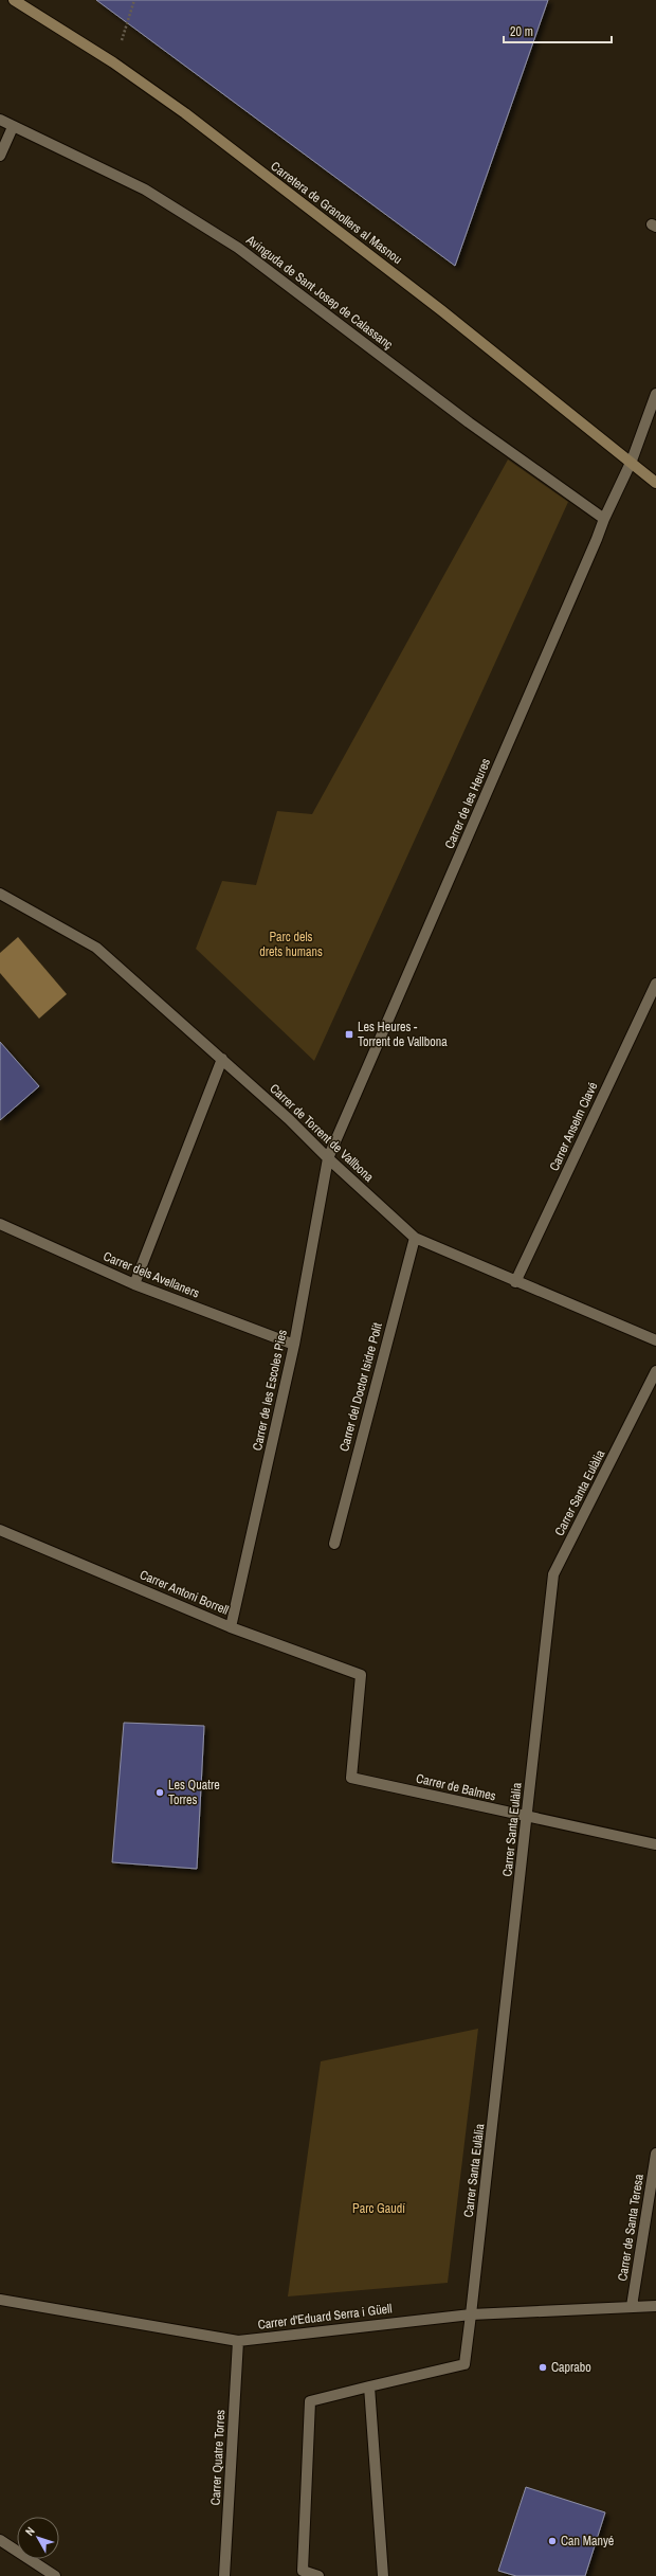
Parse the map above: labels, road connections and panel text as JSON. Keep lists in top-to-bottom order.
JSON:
{
  "streets": {
    "main road": ["Carretera de Granollers al Masnou"],
    "street": [
      "Avinguda de Sant Josep de Calassanç",
      "Carrer de les Heures",
      "Carrer Anselm Clavé",
      "Carrer de Torrent de Vallbona",
      "Carrer dels Avellaners",
      "Carrer del Doctor Isidre Polit",
      "Carrer de les Escoles Pies",
      "Carrer Santa Eulàlia",
      "Carrer Antoni Borrell",
      "Carrer de Balmes",
      "Carrer de Santa Teresa",
      "Carrer d'Eduard Serra i Güell",
      "Carrer Quatre Torres"
    ]
  },
  "crossings": [
    ["Carretera de Granollers al Masnou", "Carrer de les Heures"],
    ["Avinguda de Sant Josep de Calassanç", "Carrer de les Heures"],
    ["Carrer de les Heures", "Carrer de Torrent de Vallbona"],
    ["Carrer de les Heures", "Carrer de les Escoles Pies"],
    ["Carrer Anselm Clavé", "Carrer de Torrent de Vallbona"],
    ["Carrer de Torrent de Vallbona", "Carrer del Doctor Isidre Polit"],
    ["Carrer de Torrent de Vallbona", "Carrer de les Escoles Pies"],
    ["Carrer dels Avellaners", "Carrer de les Escoles Pies"],
    ["Carrer de les Escoles Pies", "Carrer Antoni Borrell"],
    ["Carrer Santa Eulàlia", "Carrer de Balmes"],
    ["Carrer Santa Eulàlia", "Carrer d'Eduard Serra i Güell"],
    ["Carrer Antoni Borrell", "Carrer de Balmes"],
    ["Carrer de Santa Teresa", "Carrer d'Eduard Serra i Güell"],
    ["Carrer d'Eduard Serra i Güell", "Carrer Quatre Torres"]
  ],
  "parks": ["Parc dels drets humans", "Parc Gaudí"],
  "places": {
    "transit": ["Les Heures - Torrent de Vallbona"],
    "other": ["Les Quatre Torres", "Caprabo", "Can Manyé"]
  },
  "scale_bar": "20 m",
  "north": "top left"
}
